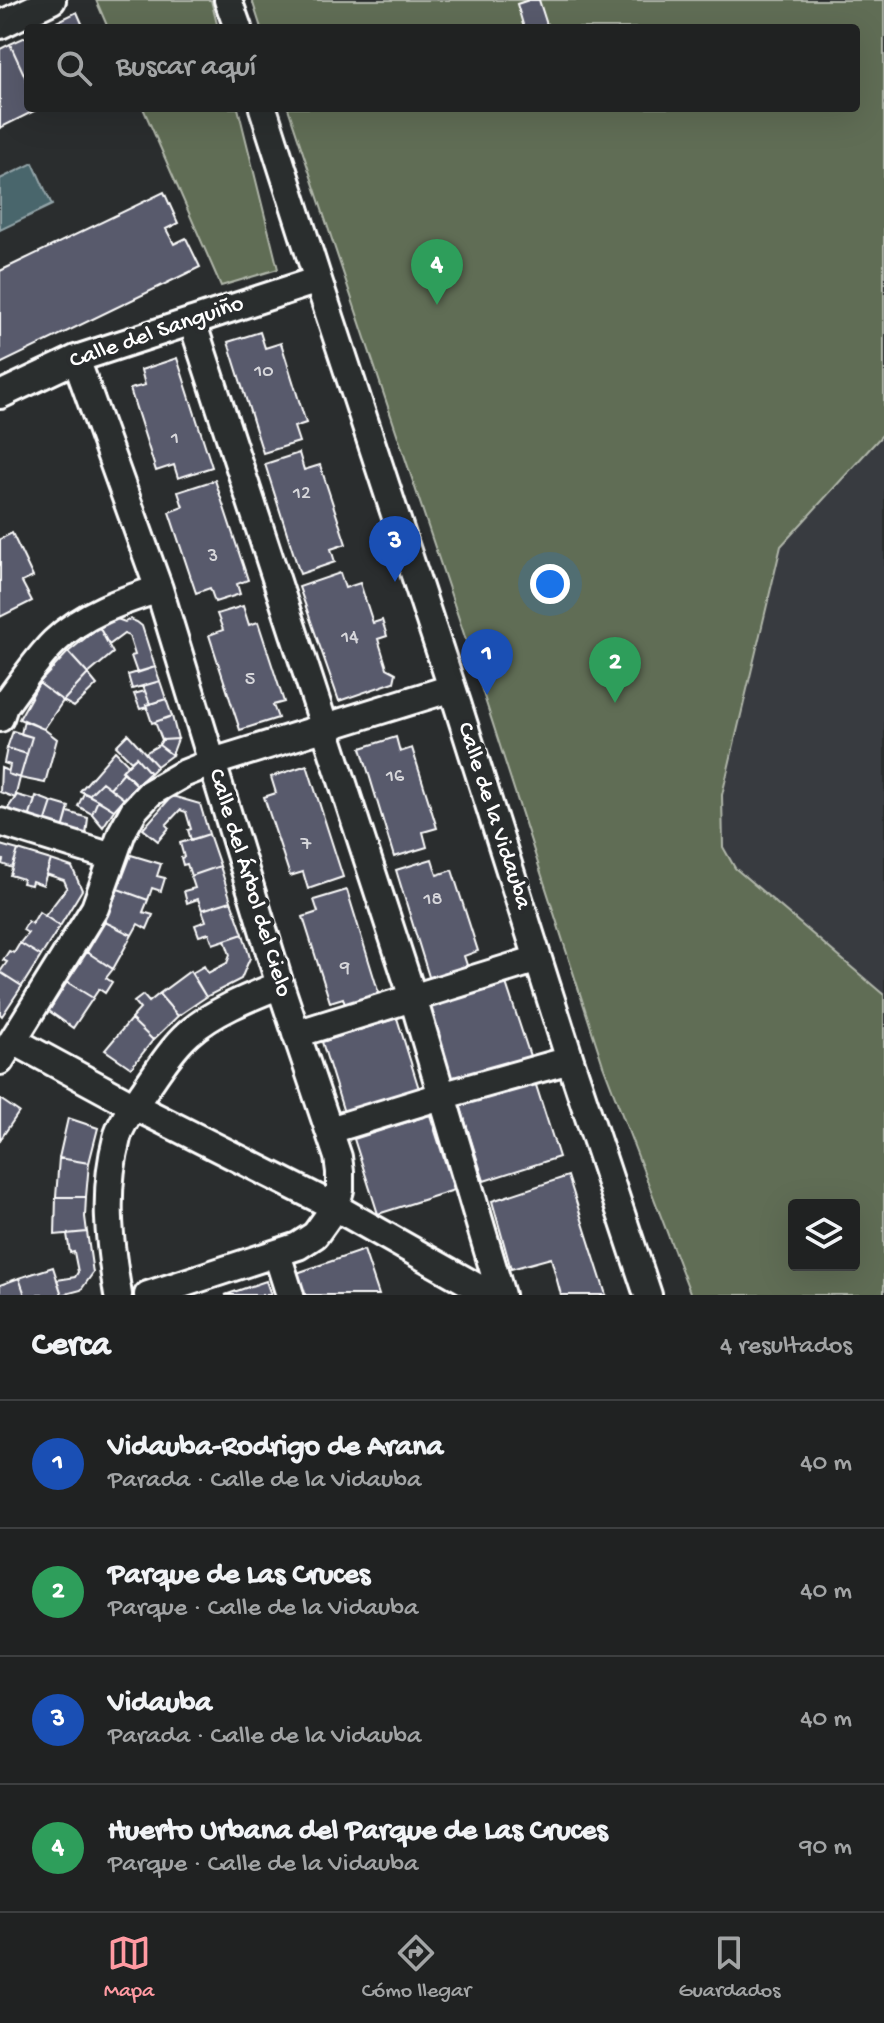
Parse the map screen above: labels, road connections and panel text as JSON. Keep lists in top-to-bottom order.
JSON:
{
  "streets": {
    "street": ["Calle del Sanguiño", "Calle de la Vidauba", "Calle del Árbol del Cielo"]
  },
  "crossings": [
    ["Calle del Sanguiño", "Calle de la Vidauba"],
    ["Calle del Sanguiño", "Calle del Árbol del Cielo"]
  ],
  "house_numbers": [
    "10",
    "1",
    "12",
    "3",
    "14",
    "5",
    "16",
    "7",
    "18",
    "9"
  ],
  "page": {
    "search": "Buscar aquí",
    "pins": [
      "4",
      "3",
      "1",
      "2"
    ],
    "heading": ["Cerca", "4 resultados"],
    "list": [
      {
        "mark": "1",
        "name": "Vidauba-Rodrigo de Arana",
        "note": "Parada · Calle de la Vidauba",
        "value": "40 m"
      },
      {
        "mark": "2",
        "name": "Parque de Las Cruces",
        "note": "Parque · Calle de la Vidauba",
        "value": "40 m"
      },
      {
        "mark": "3",
        "name": "Vidauba",
        "note": "Parada · Calle de la Vidauba",
        "value": "40 m"
      },
      {
        "mark": "4",
        "name": "Huerto Urbana del Parque de Las Cruces",
        "note": "Parque · Calle de la Vidauba",
        "value": "90 m"
      }
    ],
    "nav": ["Mapa", "Cómo llegar", "Guardados"]
  }
}
